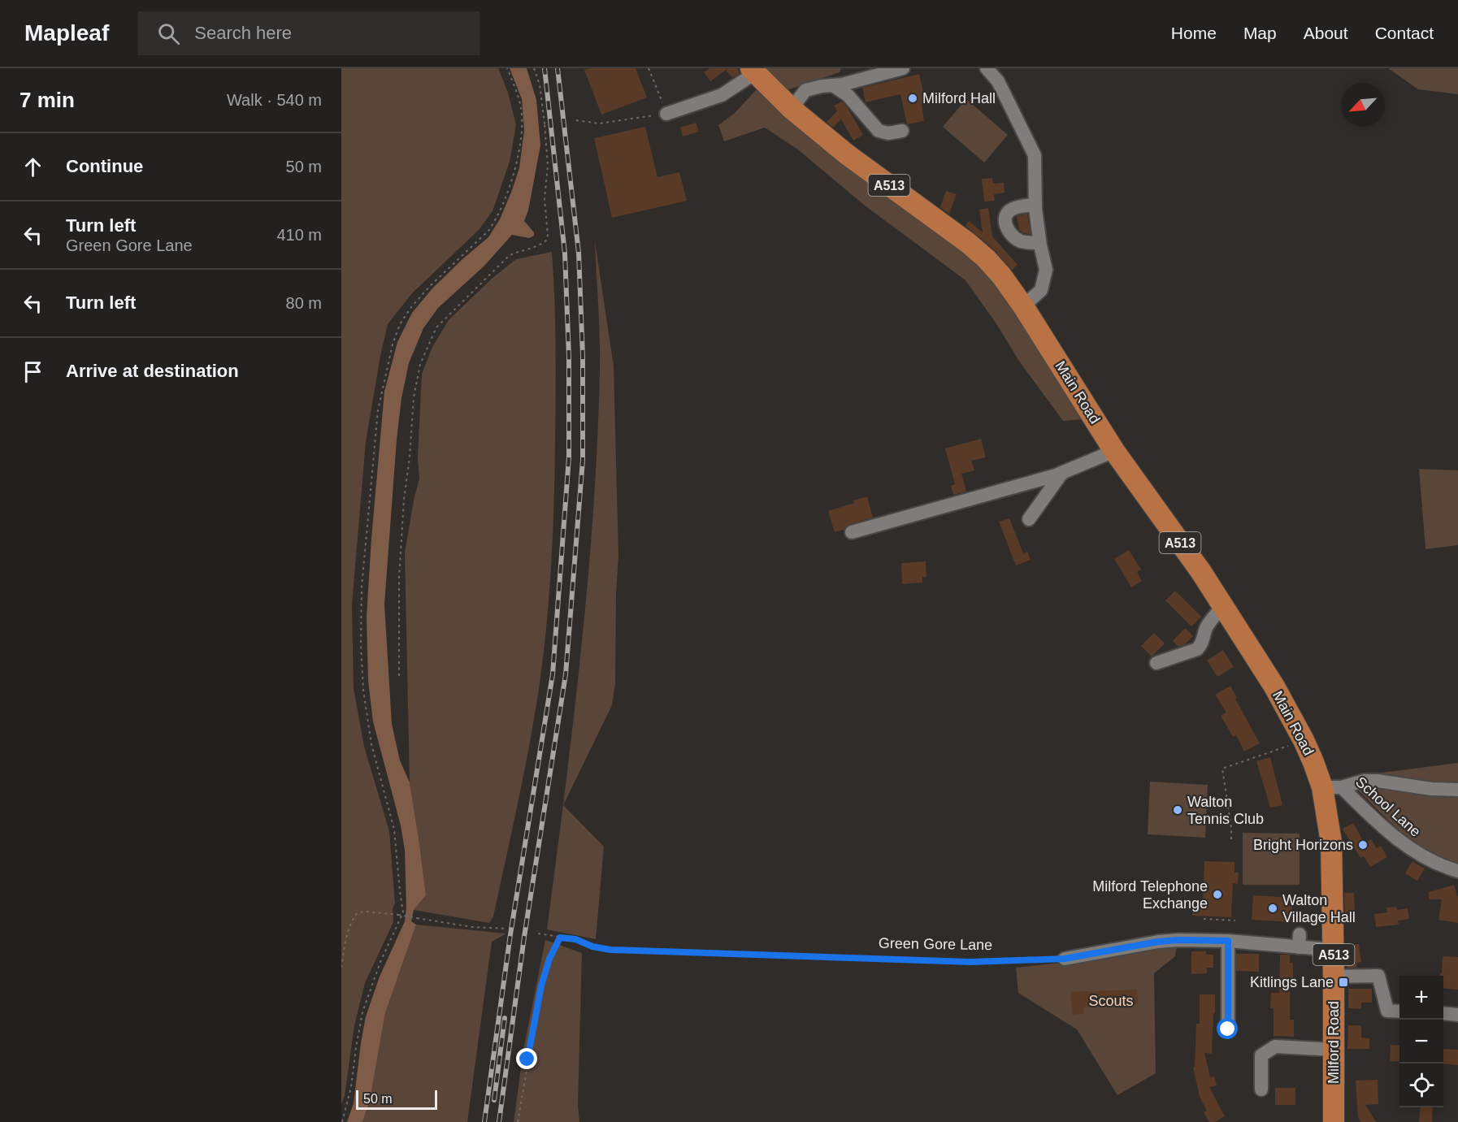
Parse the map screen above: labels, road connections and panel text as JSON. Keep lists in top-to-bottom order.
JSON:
{
  "streets": {
    "highway": ["A513", "Main Road", "Milford Road"],
    "street": ["School Lane"],
    "path": ["Green Gore Lane"]
  },
  "crossings": [
    ["Main Road", "School Lane"],
    ["Main Road", "Milford Road"],
    ["School Lane", "Milford Road"]
  ],
  "parks": ["Scouts"],
  "places": {
    "other": [
      "Milford Hall",
      "Walton Tennis Club",
      "Bright Horizons",
      "Milford Telephone Exchange",
      "Walton Village Hall"
    ],
    "transit": ["Kitlings Lane"]
  },
  "scale_bar": "50 m",
  "north": "bottom left",
  "page": {
    "header": "Mapleaf",
    "search": "Search here",
    "nav": [
      "Home",
      "Map",
      "About",
      "Contact"
    ],
    "heading": ["7 min", "Walk · 540 m"],
    "list": [
      ["Continue", "50 m"],
      ["Turn left", "Green Gore Lane", "410 m"],
      ["Turn left", "80 m"],
      "Arrive at destination"
    ],
    "map_buttons": ["+", "−"],
    "scale": "50 m"
  }
}
